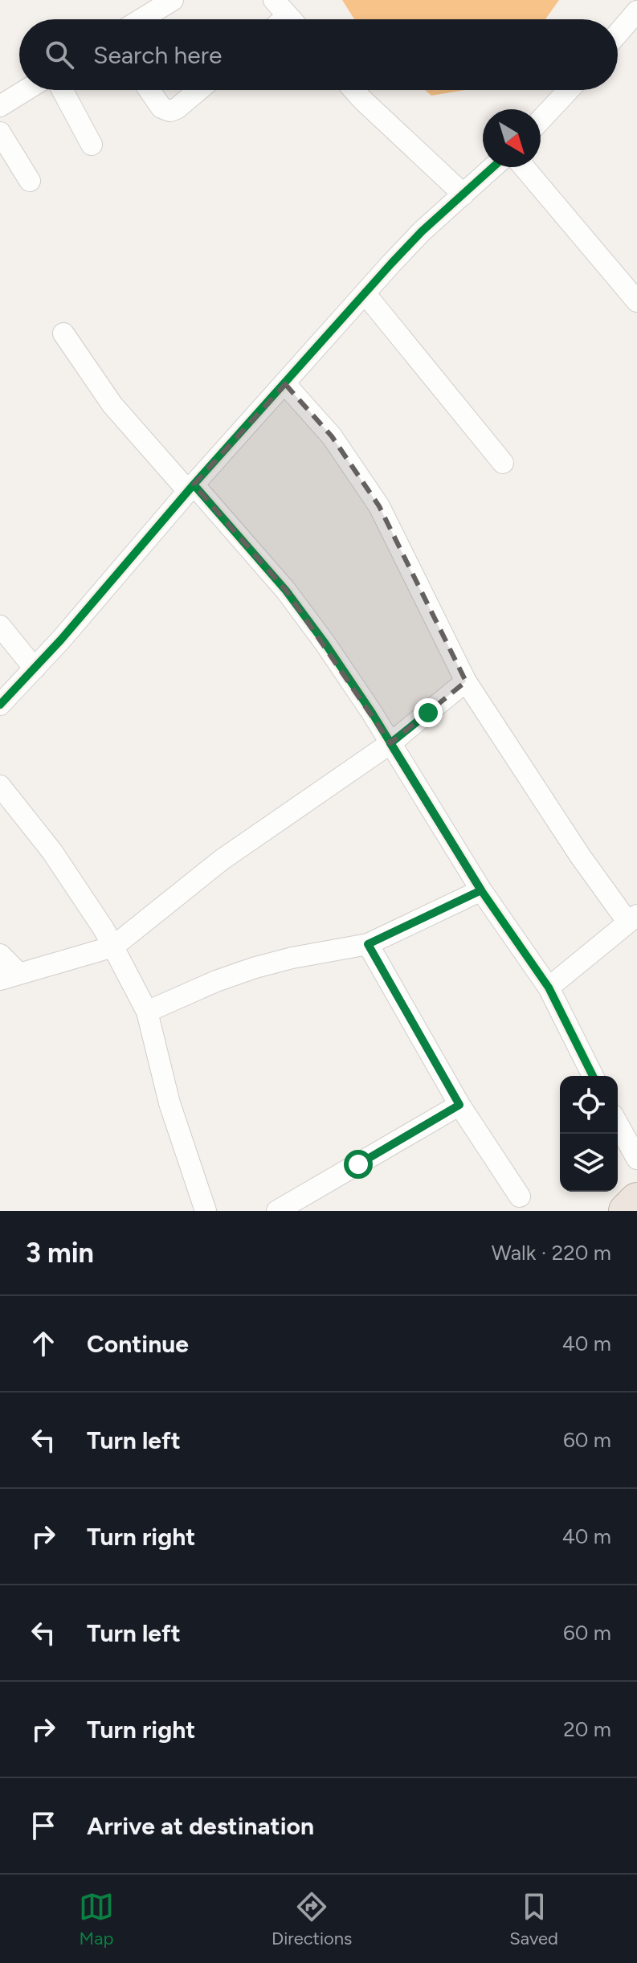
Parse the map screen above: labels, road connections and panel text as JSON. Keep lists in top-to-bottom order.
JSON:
{
  "north": "bottom right",
  "page": {
    "search": "Search here",
    "heading": ["3 min", "Walk · 220 m"],
    "list": [
      ["Continue", "40 m"],
      ["Turn left", "60 m"],
      ["Turn right", "40 m"],
      ["Turn left", "60 m"],
      ["Turn right", "20 m"],
      "Arrive at destination"
    ],
    "nav": ["Map", "Directions", "Saved"]
  }
}
